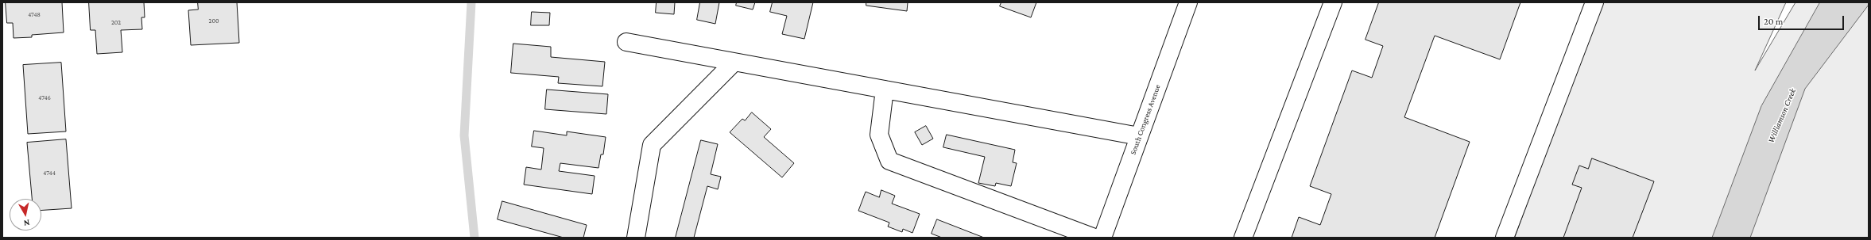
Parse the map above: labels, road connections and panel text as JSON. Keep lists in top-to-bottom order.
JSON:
{
  "streets": {
    "street": ["South Congress Avenue"]
  },
  "water": ["Williamson Creek"],
  "house_numbers": [
    "4748",
    "200",
    "202",
    "4746",
    "4744"
  ],
  "scale_bar": "20 m",
  "north": "bottom"
}
